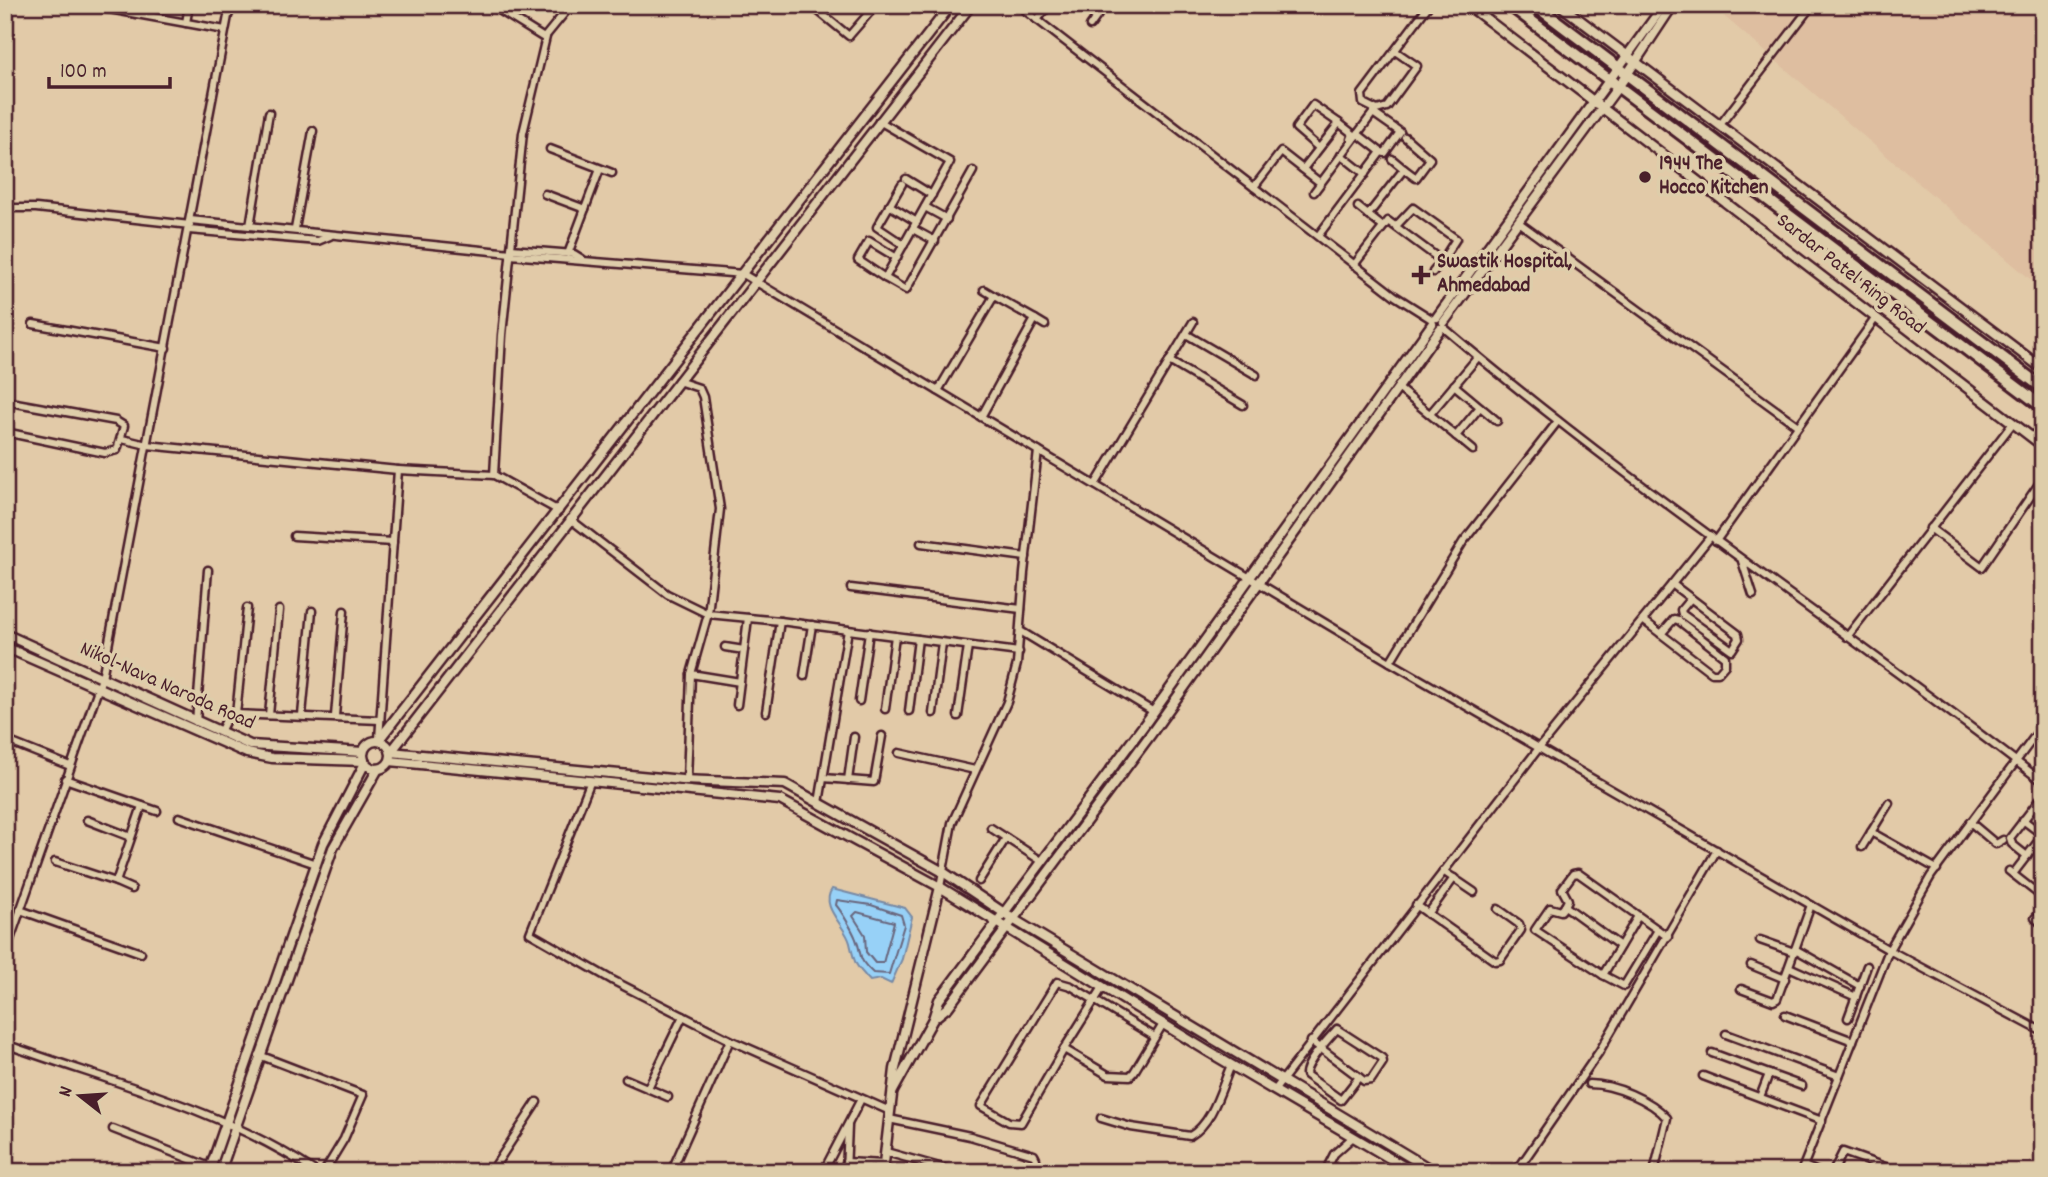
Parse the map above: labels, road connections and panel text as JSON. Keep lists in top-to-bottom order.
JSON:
{
  "streets": {
    "highway": ["Sardar Patel Ring Road"],
    "street": ["Nikol-Nava Naroda Road"]
  },
  "places": {
    "other": ["1944 The Hocco Kitchen"],
    "health": ["Swastik Hospital, Ahmedabad"]
  },
  "scale_bar": "100 m",
  "north": "left"
}
